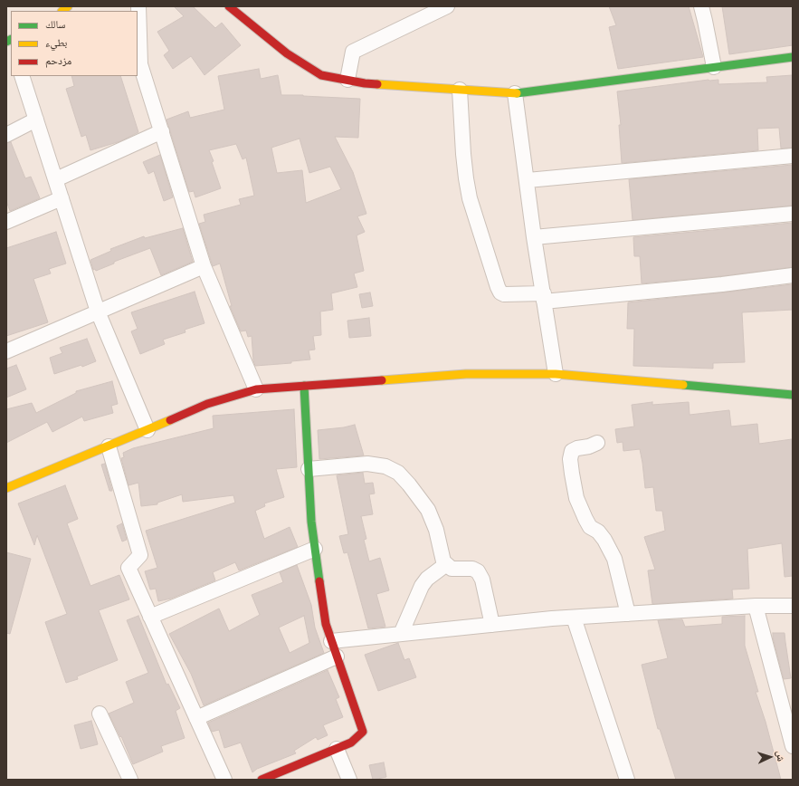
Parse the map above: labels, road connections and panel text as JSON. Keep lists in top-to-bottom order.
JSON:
{
  "legend": ["سالك", "بطيء", "مزدحم"],
  "north": "right"
}
